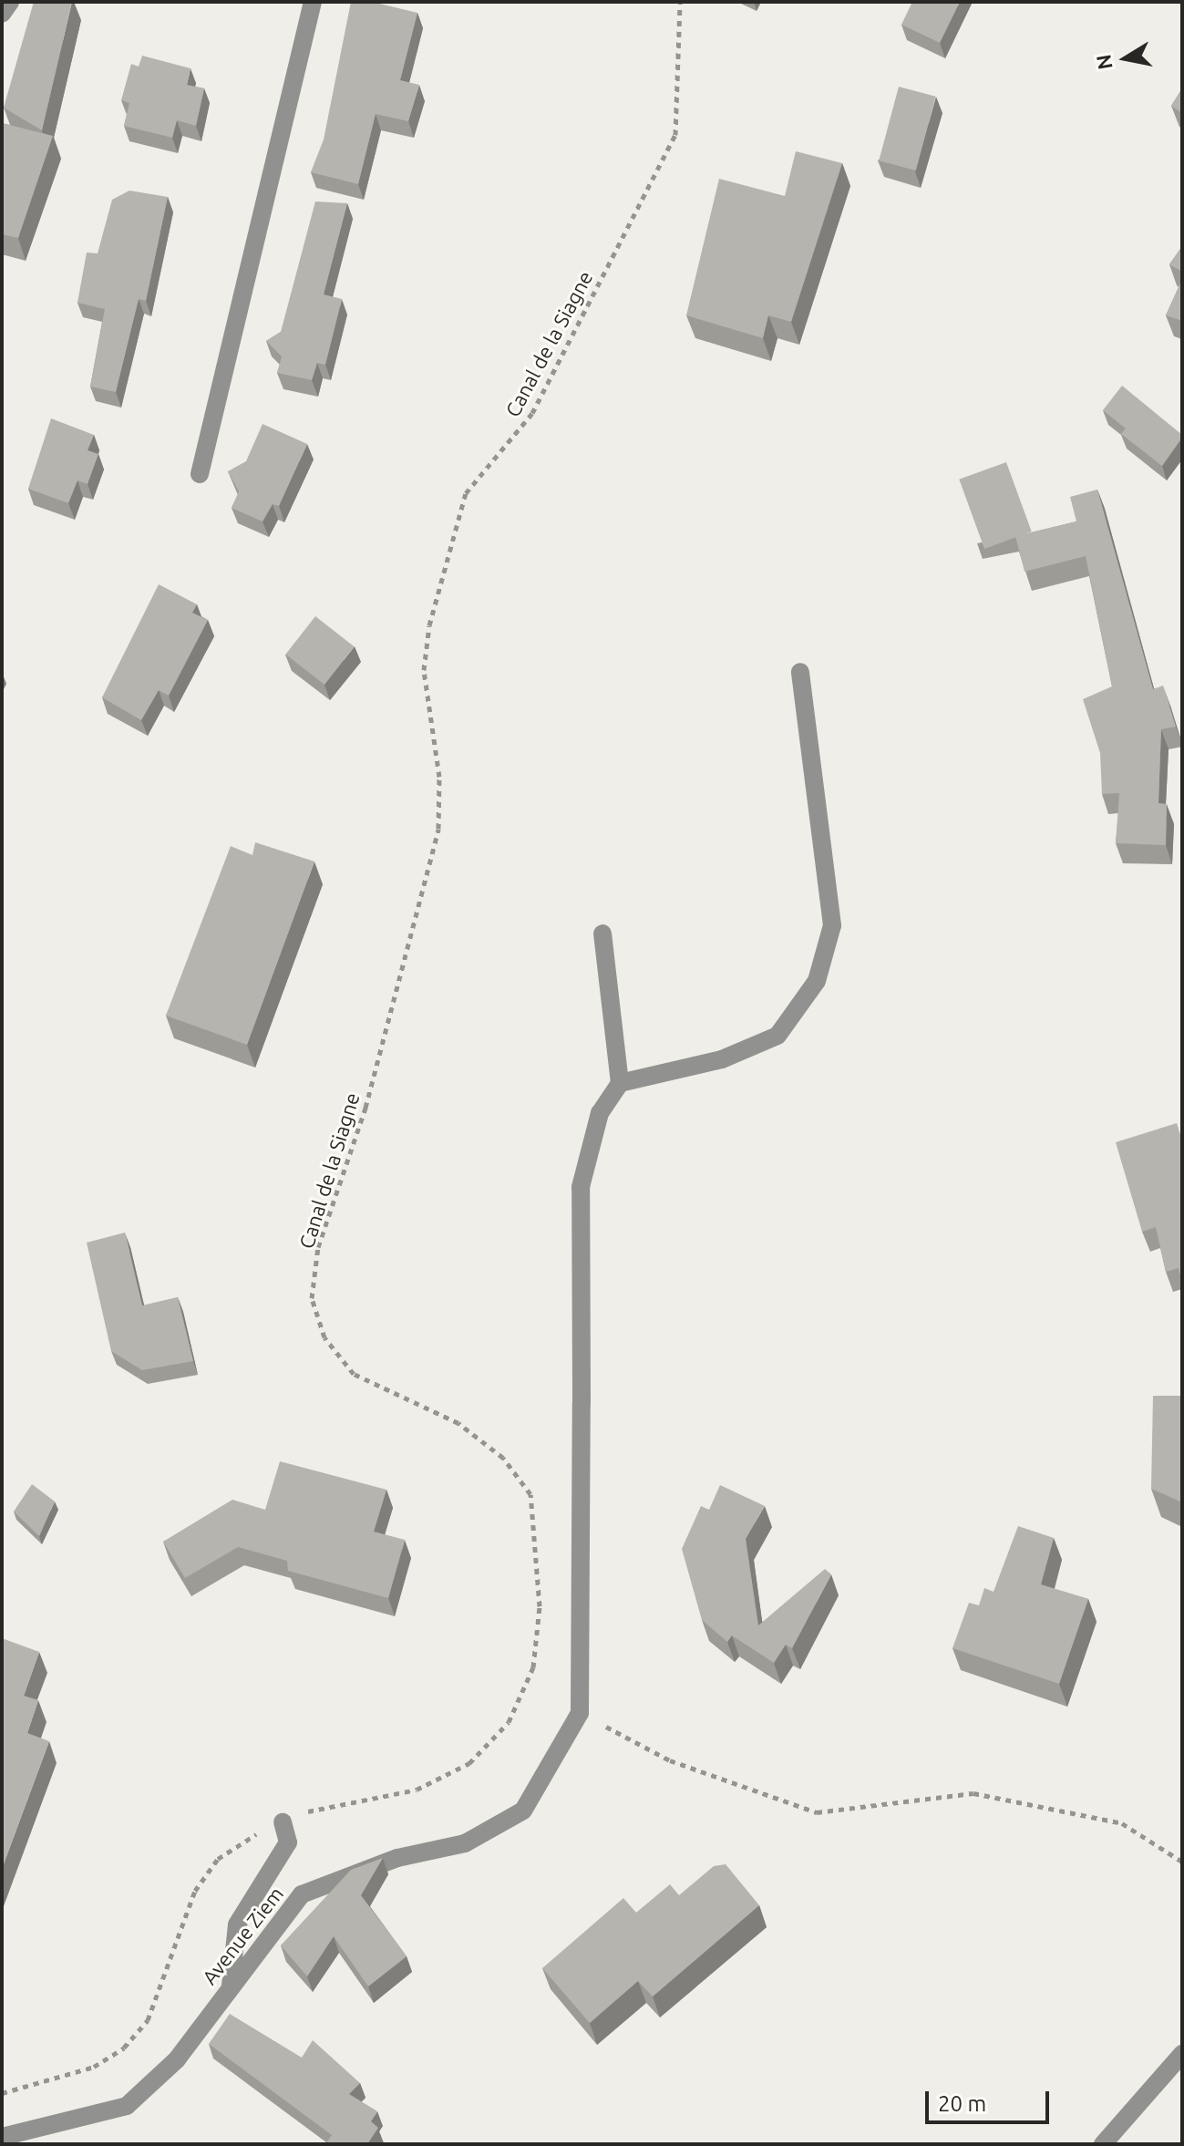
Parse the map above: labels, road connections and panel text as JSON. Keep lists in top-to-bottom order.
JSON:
{
  "streets": {
    "street": ["Avenue Ziem"],
    "path": ["Canal de la Siagne"]
  },
  "scale_bar": "20 m",
  "north": "left"
}
